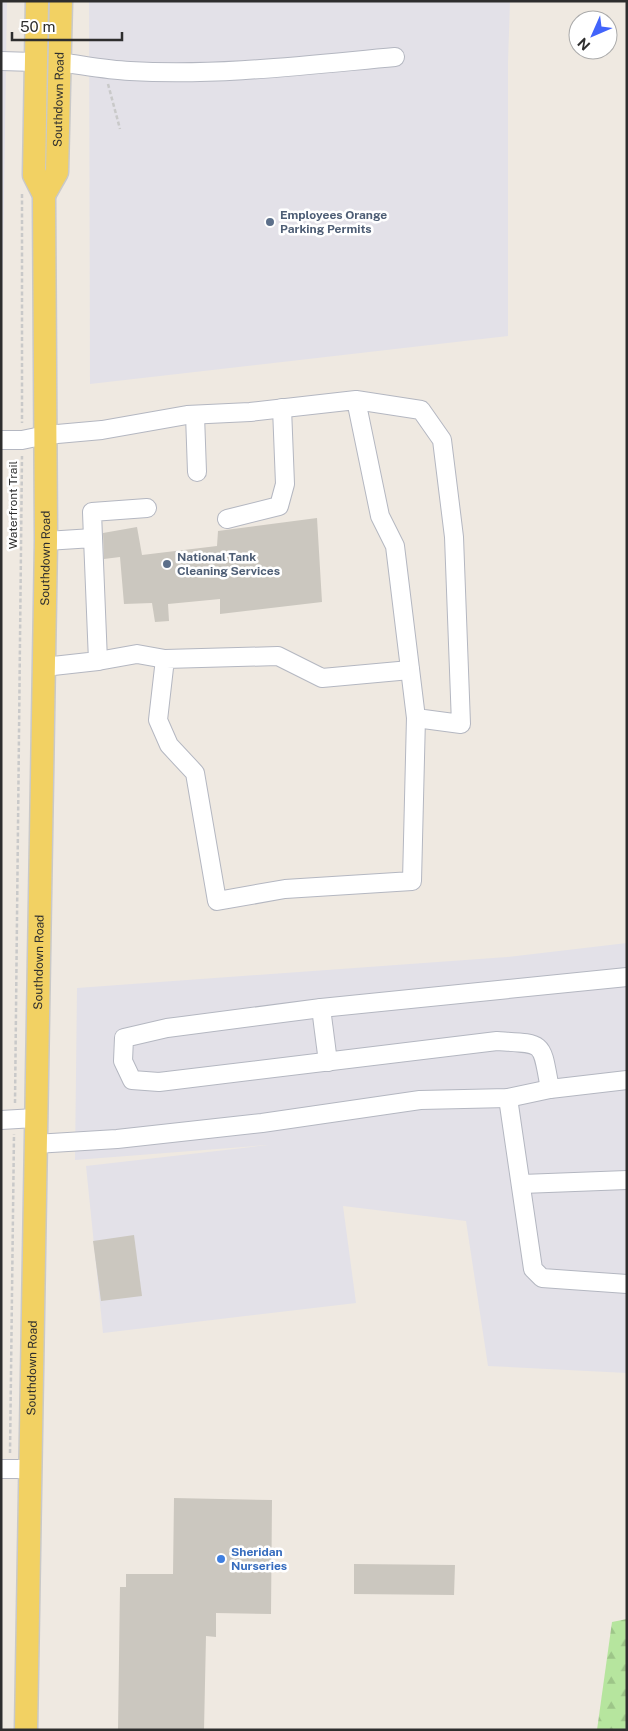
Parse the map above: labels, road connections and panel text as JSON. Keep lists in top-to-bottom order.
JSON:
{
  "streets": {
    "main road": ["Southdown Road"],
    "path": ["Waterfront Trail"]
  },
  "crossings": [
    ["Southdown Road", "Waterfront Trail"]
  ],
  "places": ["Employees Orange Parking Permits", "National Tank Cleaning Services", "Sheridan Nurseries"],
  "scale_bar": "50 m",
  "north": "bottom left"
}
